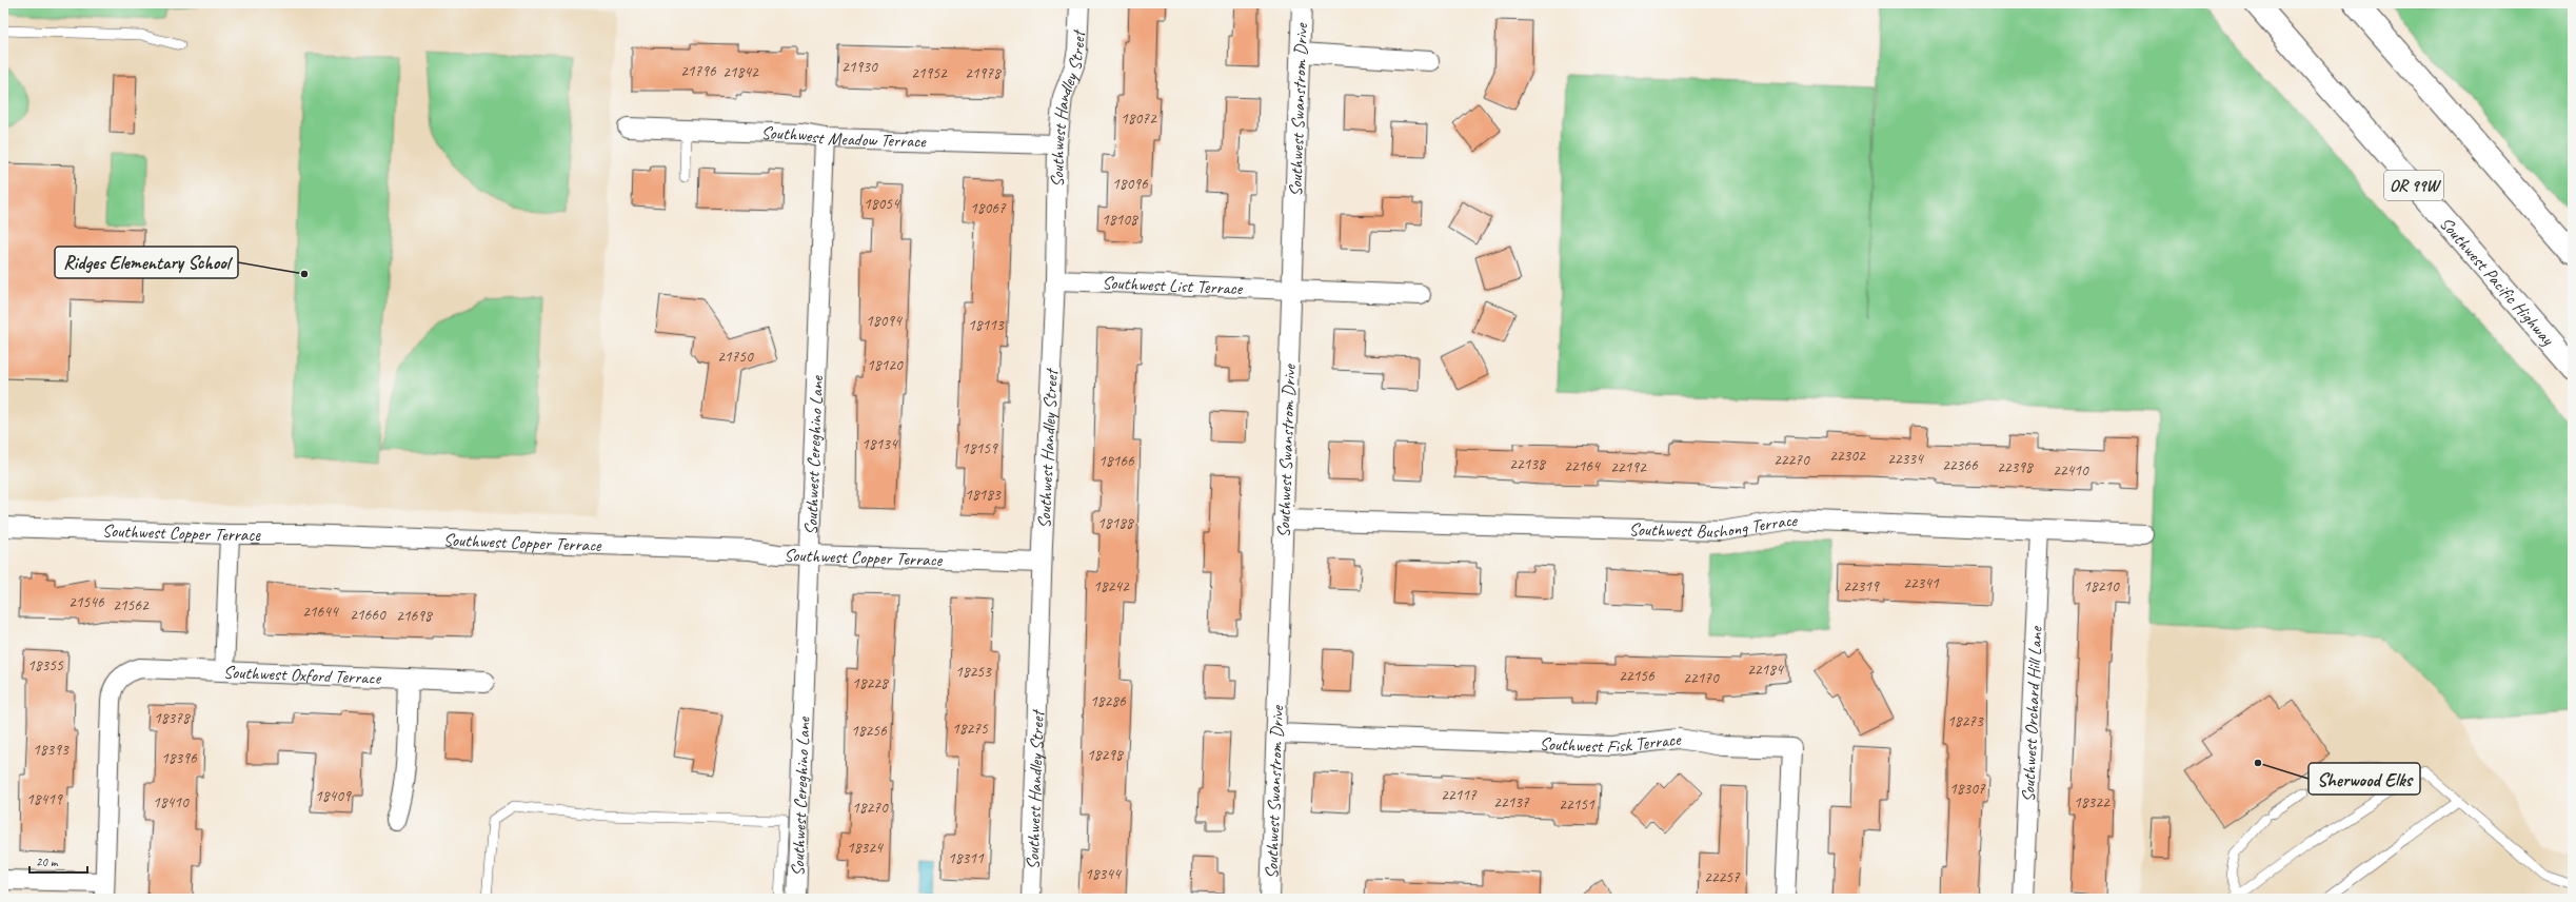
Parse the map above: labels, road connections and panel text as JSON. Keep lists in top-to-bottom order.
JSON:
{
  "streets": {
    "highway": ["OR 99W", "Southwest Pacific Highway"],
    "street": [
      "Southwest Handley Street",
      "Southwest Swanstrom Drive",
      "Southwest Meadow Terrace",
      "Southwest List Terrace",
      "Southwest Cereghino Lane",
      "Southwest Bushong Terrace",
      "Southwest Copper Terrace",
      "Southwest Oxford Terrace",
      "Southwest Orchard Hill Lane",
      "Southwest Fisk Terrace"
    ]
  },
  "crossings": [
    ["Southwest Handley Street", "Southwest Meadow Terrace"],
    ["Southwest Handley Street", "Southwest List Terrace"],
    ["Southwest Handley Street", "Southwest Copper Terrace"],
    ["Southwest Swanstrom Drive", "Southwest List Terrace"],
    ["Southwest Swanstrom Drive", "Southwest Bushong Terrace"],
    ["Southwest Swanstrom Drive", "Southwest Fisk Terrace"],
    ["Southwest Meadow Terrace", "Southwest Cereghino Lane"],
    ["Southwest Cereghino Lane", "Southwest Copper Terrace"],
    ["Southwest Bushong Terrace", "Southwest Orchard Hill Lane"]
  ],
  "places": ["Ridges Elementary School", "Sherwood Elks"],
  "house_numbers": [
    "21930",
    "21796",
    "21842",
    "21952",
    "21978",
    "18072",
    "18096",
    "18054",
    "18067",
    "18108",
    "18094",
    "18113",
    "21750",
    "18120",
    "18134",
    "18159",
    "22302",
    "22334",
    "22270",
    "18166",
    "22138",
    "22366",
    "22164",
    "22192",
    "22398",
    "22410",
    "18183",
    "18188",
    "22341",
    "18242",
    "22319",
    "18210",
    "21546",
    "21562",
    "21644",
    "21660",
    "21698",
    "18355",
    "22184",
    "18253",
    "22156",
    "22170",
    "18228",
    "18286",
    "18378",
    "18273",
    "18275",
    "18256",
    "18393",
    "18298",
    "18396",
    "18307",
    "22117",
    "18409",
    "18419",
    "18410",
    "22137",
    "18322",
    "22151",
    "18270",
    "18324",
    "18311",
    "18344",
    "22257"
  ],
  "scale_bar": "20 m"
}
